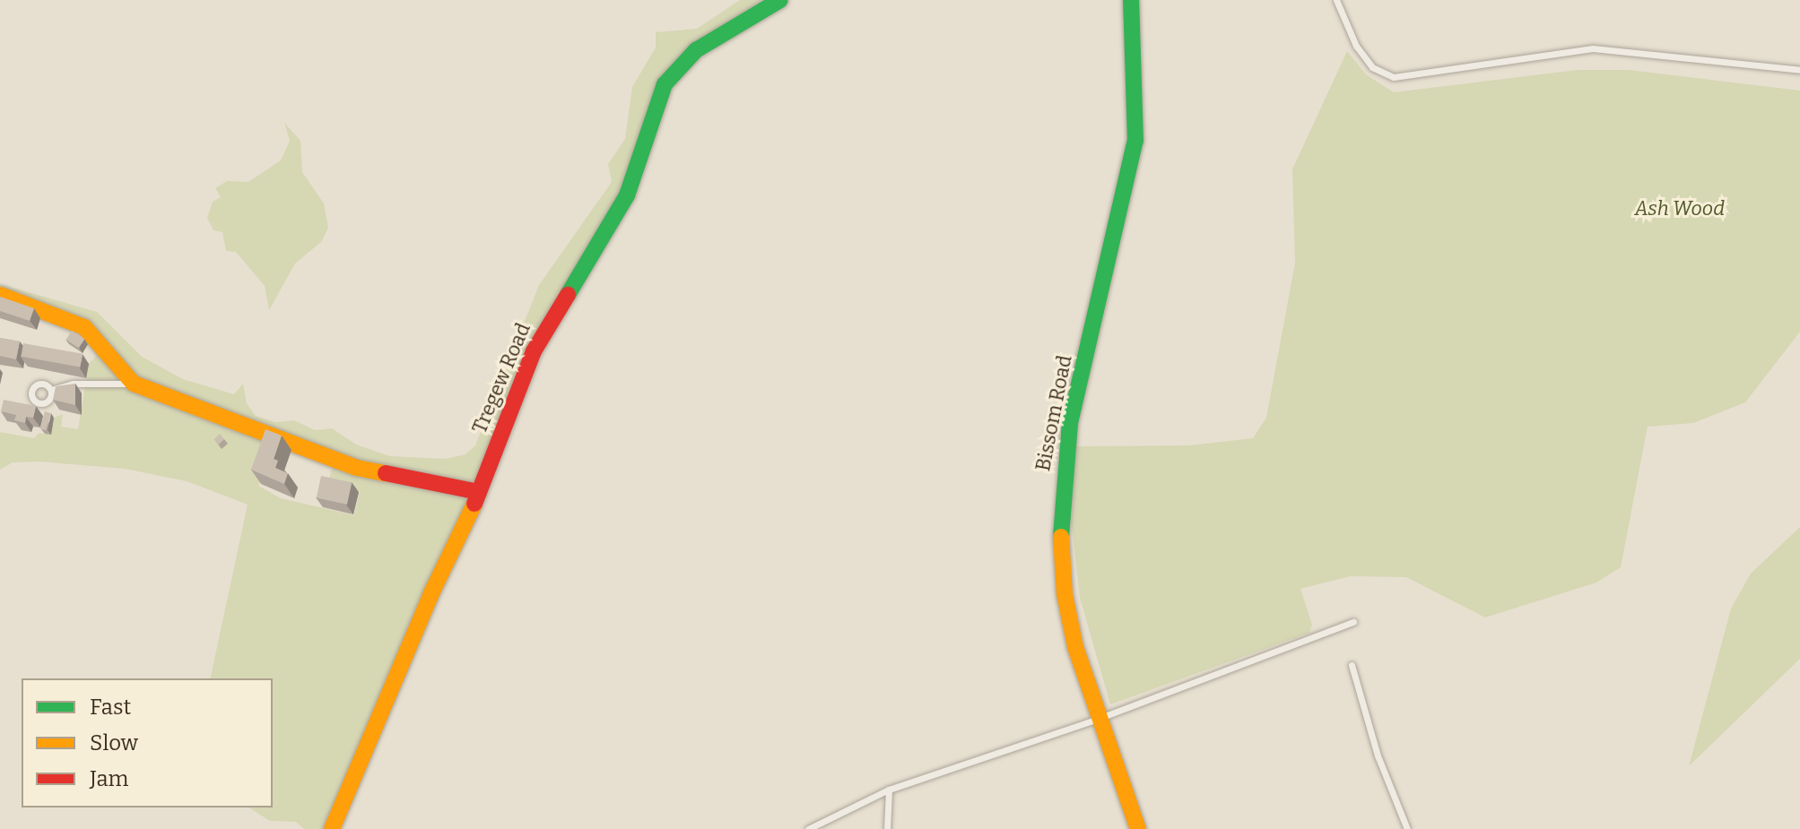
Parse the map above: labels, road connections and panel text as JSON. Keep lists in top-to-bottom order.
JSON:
{
  "streets": {
    "street": ["Tregew Road", "Bissom Road"]
  },
  "parks": ["Ash Wood"],
  "legend": ["Fast", "Slow", "Jam"]
}
